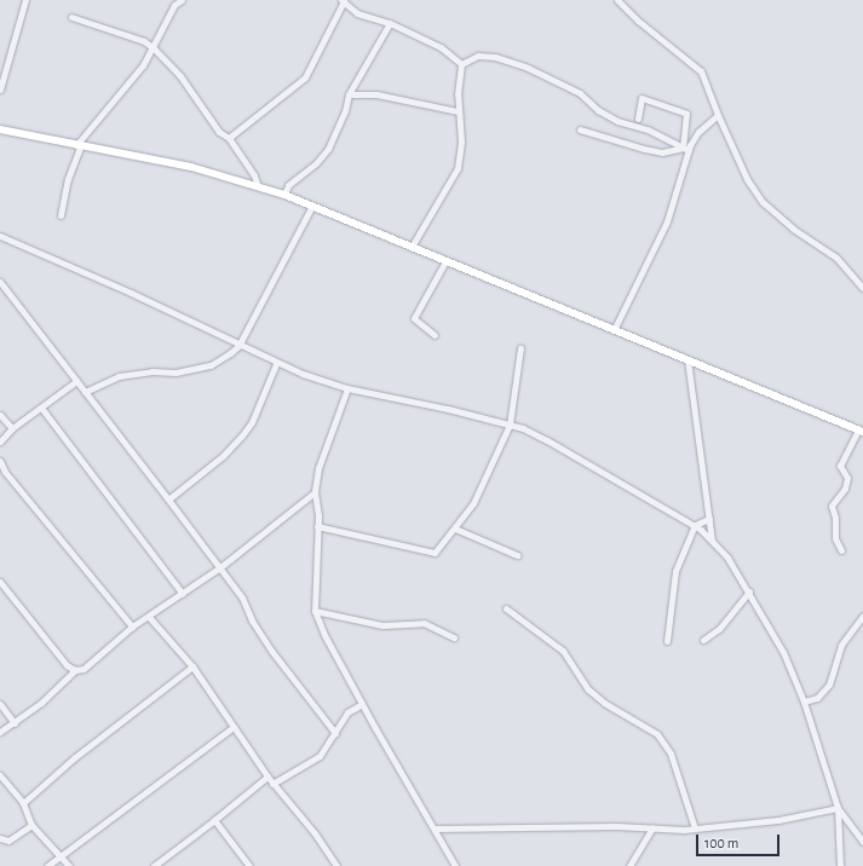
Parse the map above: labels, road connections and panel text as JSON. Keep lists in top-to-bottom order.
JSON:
{
  "scale_bar": "100 m"
}
